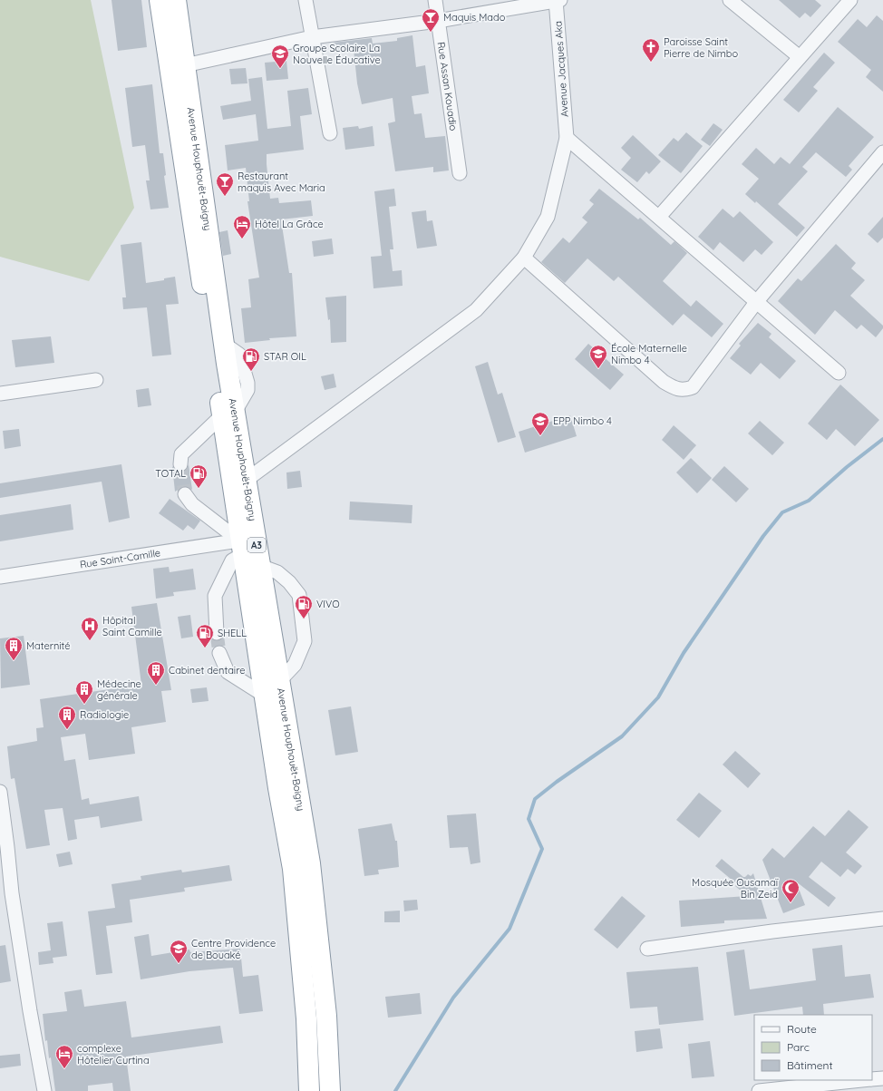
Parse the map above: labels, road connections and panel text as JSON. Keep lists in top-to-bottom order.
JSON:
{
  "streets": {
    "highway": ["Avenue Houphouët-Boigny", "A3"],
    "street": ["Avenue Jacques Aka", "Rue Assan Kouadio", "Rue Saint-Camille"]
  },
  "crossings": [
    ["Avenue Jacques Aka", "Avenue Houphouët-Boigny"],
    ["Avenue Houphouët-Boigny", "Rue Saint-Camille"]
  ],
  "places": {
    "bar": ["Maquis Mado", "Restaurant maquis Avec Maria"],
    "church": ["Paroisse Saint Pierre de Nimbo"],
    "school or university": [
      "Groupe Scolaire La Nouvelle Éducative",
      "École Maternelle Nimbo 4",
      "EPP Nimbo 4",
      "Centre Providence de Bouaké"
    ],
    "hotel": ["Hôtel La Grâce", "complexe Hôtelier Curtina"],
    "fuel station": [
      "STAR OIL",
      "TOTAL",
      "VIVO",
      "SHELL"
    ],
    "hospital": ["Hôpital Saint Camille"],
    "building": [
      "Maternité",
      "Cabinet dentaire",
      "Médecine générale",
      "Radiologie"
    ],
    "mosque": ["Mosquée Ousamaï Bin Zeid"]
  },
  "legend": ["Route", "Parc", "Bâtiment"]
}
